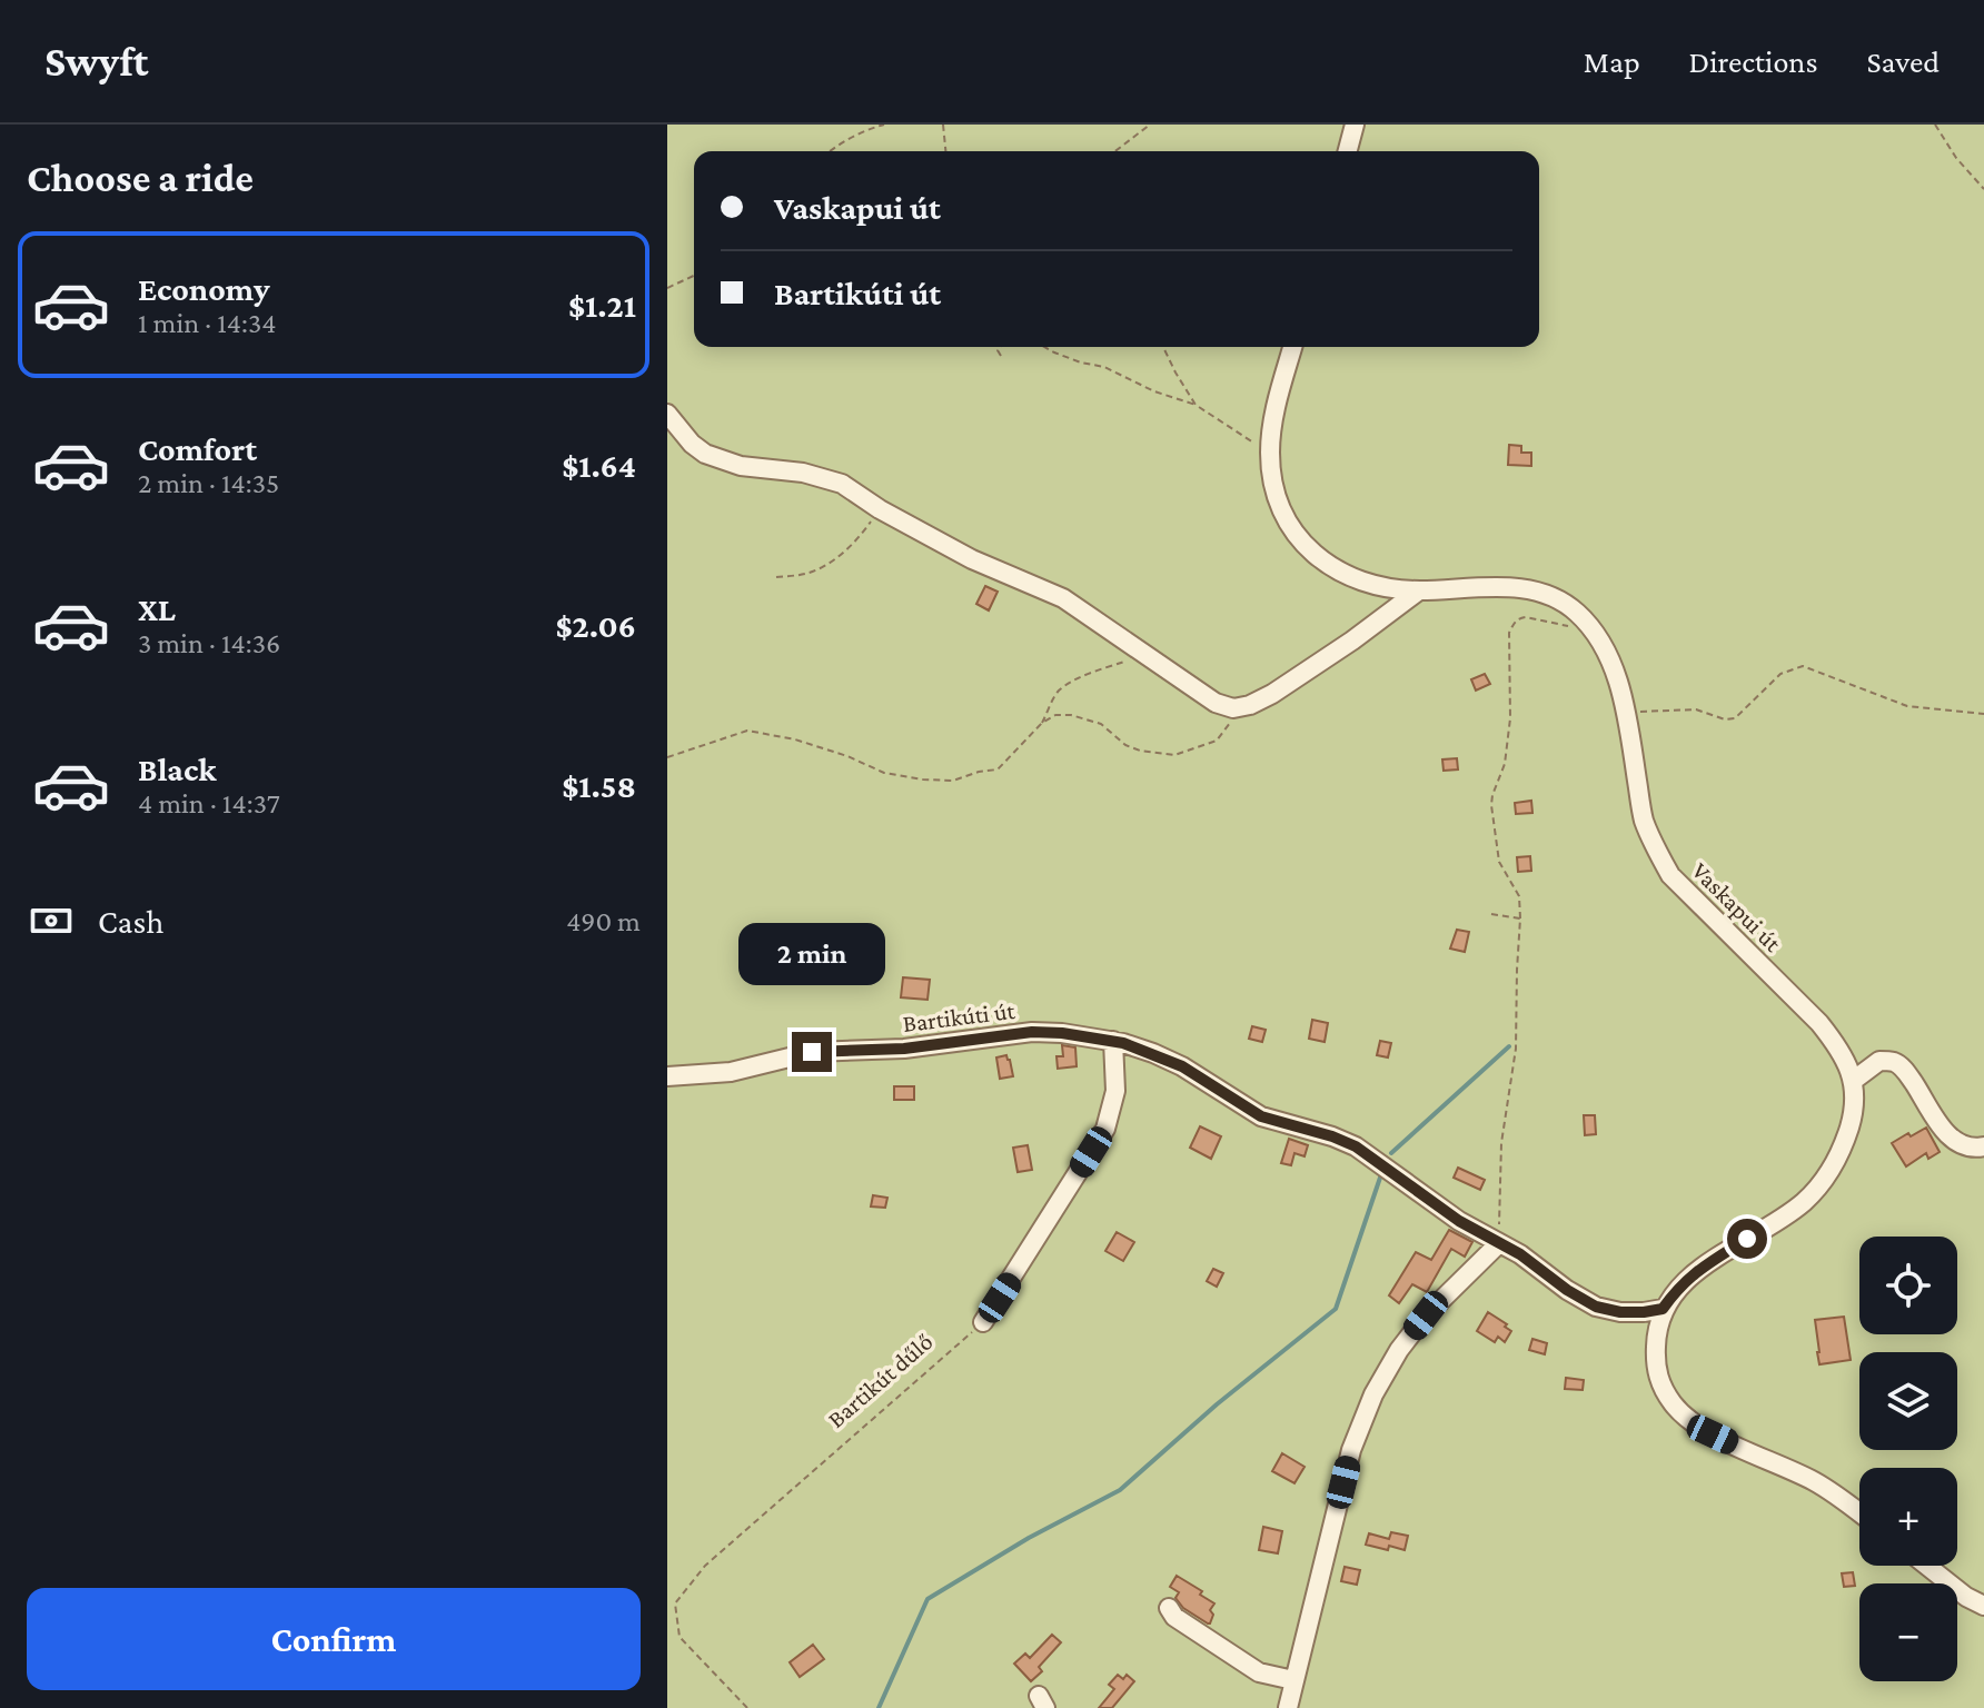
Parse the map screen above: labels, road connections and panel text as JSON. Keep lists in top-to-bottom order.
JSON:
{
  "streets": {
    "street": ["Vaskapui út", "Bartikúti út"],
    "path": ["Bartikút dűlő"]
  },
  "page": {
    "header": "Swyft",
    "nav": ["Map", "Directions", "Saved"],
    "heading": "Choose a ride",
    "banner": ["Vaskapui út", "Bartikúti út"],
    "list": [
      {
        "name": "Economy",
        "note": "1 min · 14:34",
        "value": "$1.21"
      },
      {
        "name": "Comfort",
        "note": "2 min · 14:35",
        "value": "$1.64"
      },
      {
        "name": "XL",
        "note": "3 min · 14:36",
        "value": "$2.06"
      },
      {
        "name": "Black",
        "note": "4 min · 14:37",
        "value": "$1.58"
      }
    ],
    "pay": ["Cash", "490 m"],
    "bubble": "2 min",
    "map_buttons": ["+", "−"],
    "buttons": "Confirm"
  }
}
